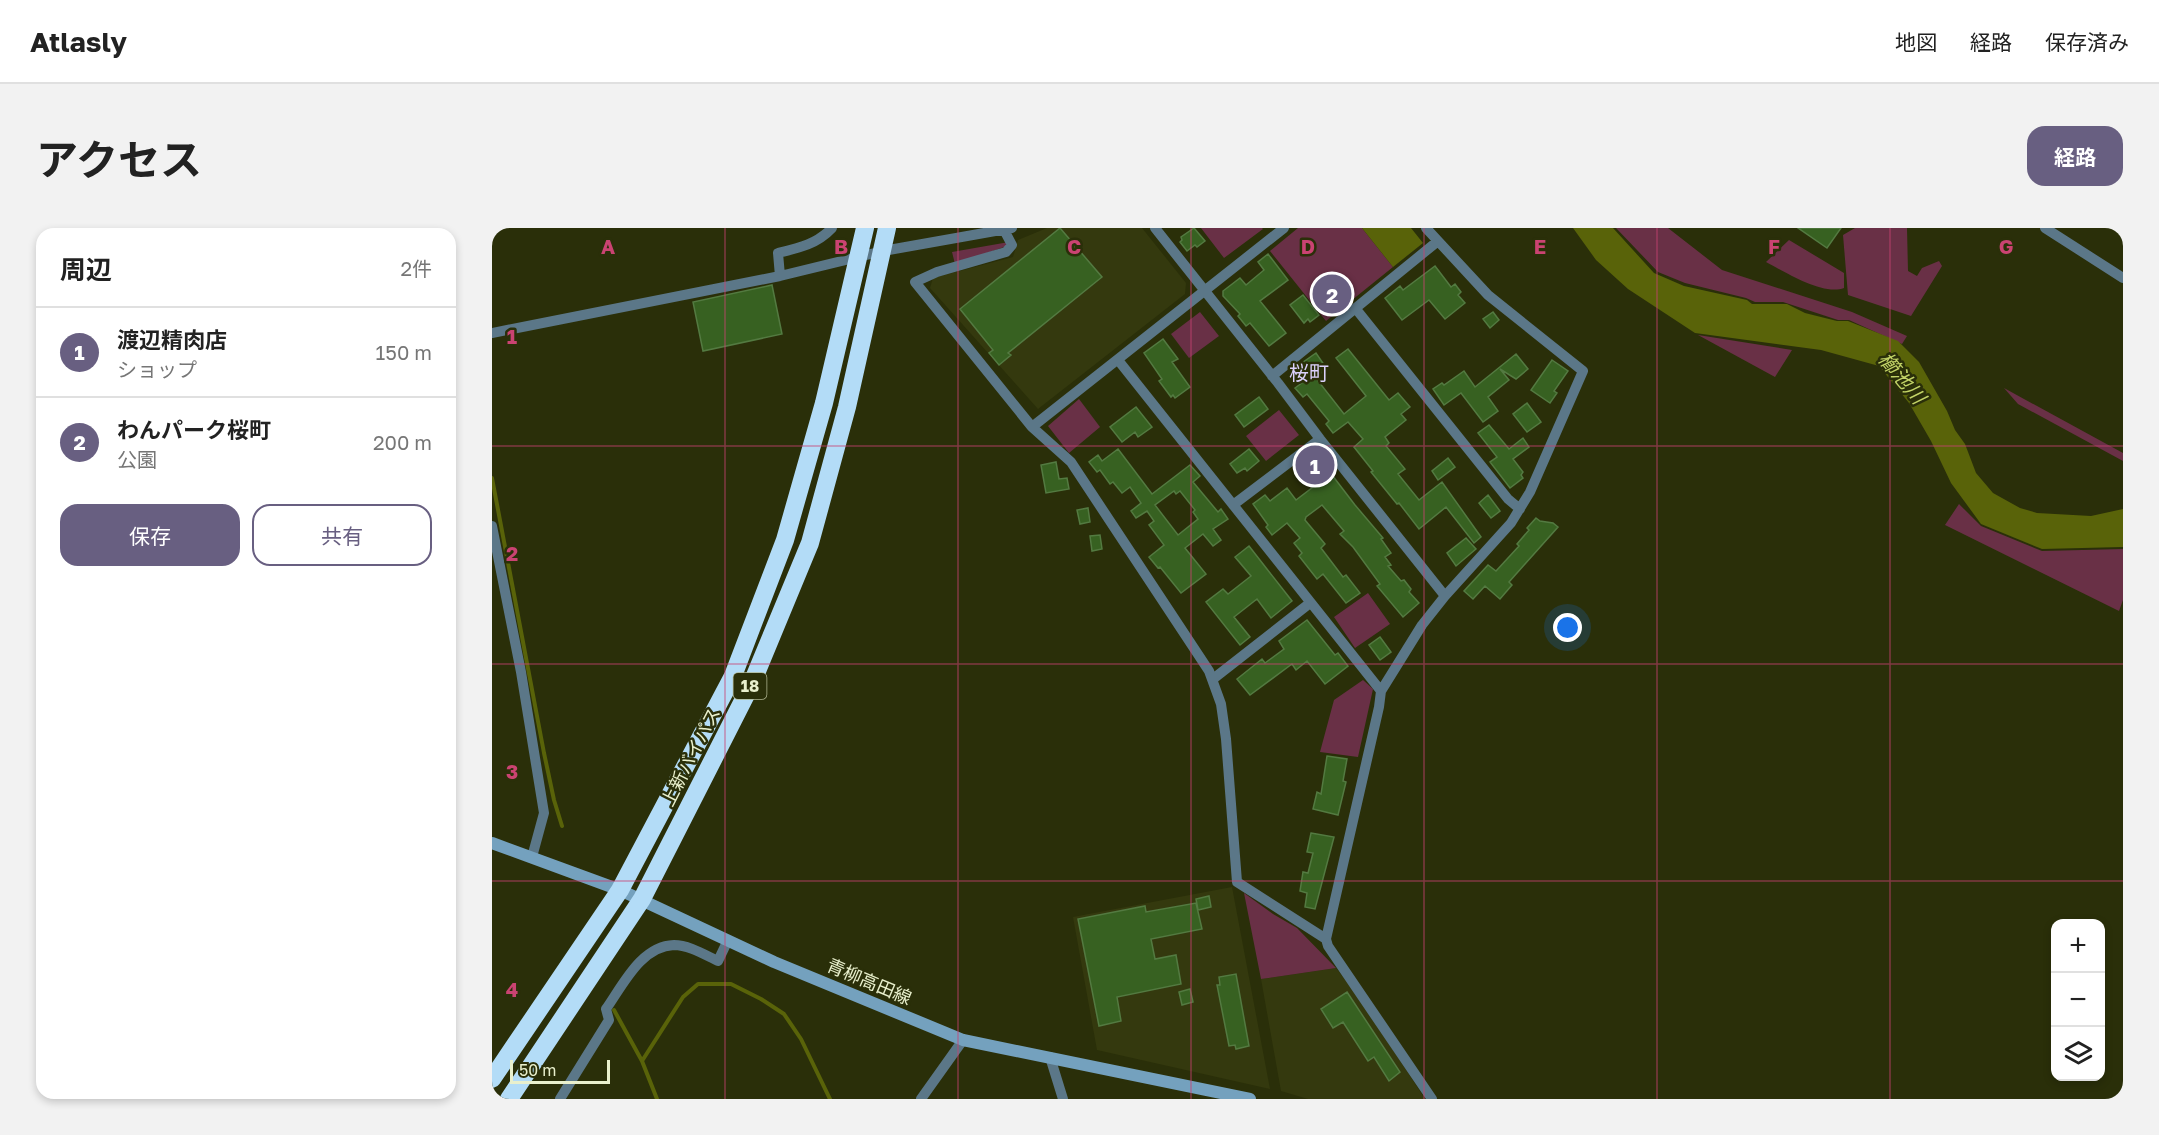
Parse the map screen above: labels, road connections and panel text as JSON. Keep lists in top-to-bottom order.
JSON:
{
  "streets": {
    "highway": ["18", "上新バイパス"],
    "main road": ["青柳高田線"]
  },
  "crossings": [
    ["上新バイパス", "青柳高田線"]
  ],
  "districts": ["桜町"],
  "water": ["櫛池川"],
  "scale_bar": "50 m",
  "page": {
    "header": "Atlasly",
    "nav": ["地図", "経路", "保存済み"],
    "title": "アクセス",
    "buttons": [
      "経路",
      ["保存", "共有"]
    ],
    "heading": ["周辺", "2件"],
    "pins": ["2", "1"],
    "list": [
      {
        "mark": "1",
        "name": "渡辺精肉店",
        "note": "ショップ",
        "value": "150 m"
      },
      {
        "mark": "2",
        "name": "わんパーク桜町",
        "note": "公園",
        "value": "200 m"
      }
    ],
    "map_buttons": ["+", "−"],
    "scale": "50 m"
  },
  "grid": {
    "columns": [
      "A",
      "B",
      "C",
      "D",
      "E",
      "F",
      "G"
    ],
    "rows": [
      "1",
      "2",
      "3",
      "4"
    ]
  }
}
